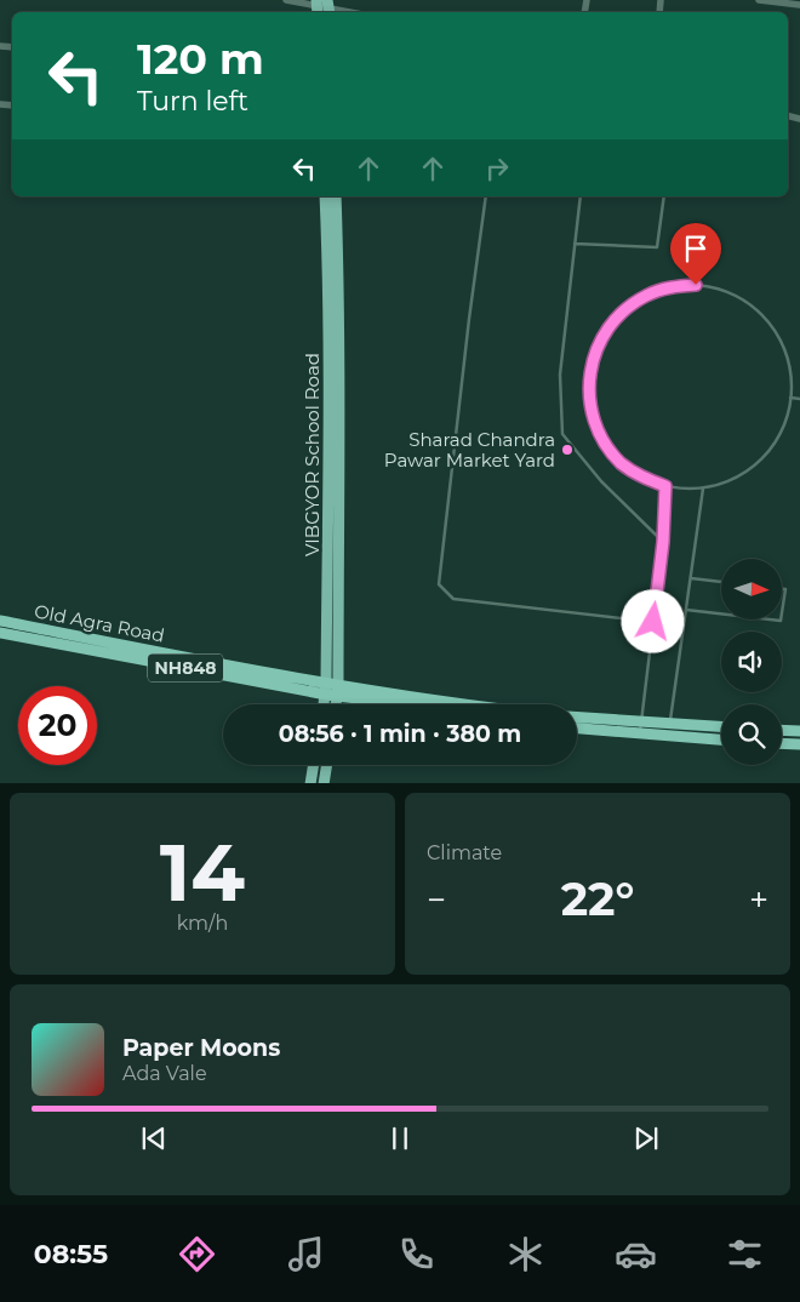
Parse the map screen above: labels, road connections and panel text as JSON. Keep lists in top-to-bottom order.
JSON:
{
  "streets": {
    "highway": ["Old Agra Road", "NH848"],
    "main road": ["VIBGYOR School Road"]
  },
  "crossings": [
    ["VIBGYOR School Road", "Old Agra Road"],
    ["VIBGYOR School Road", "NH848"],
    ["Old Agra Road", "NH848"]
  ],
  "places": ["Sharad Chandra Pawar Market Yard"],
  "north": "right",
  "page": {
    "turn": ["120 m", "Turn left"],
    "limit": "20",
    "trip": "08:56 · 1 min · 380 m",
    "tile": [
      ["14", "km/h"],
      "Climate"
    ],
    "heat": ["−", "22°", "+"],
    "song": ["Paper Moons", "Ada Vale"],
    "tabs": "08:55"
  }
}
